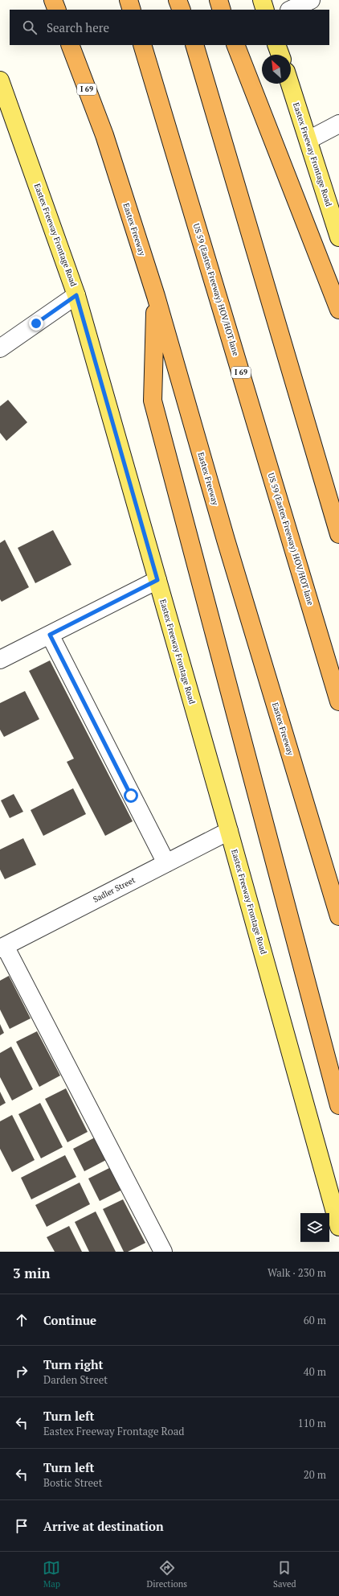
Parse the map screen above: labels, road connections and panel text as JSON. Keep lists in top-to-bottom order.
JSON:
{
  "streets": {
    "highway": ["I 69", "Eastex Freeway", "US 59 (Eastex Freeway) HOV/HOT lane"],
    "main road": ["Eastex Freeway Frontage Road"],
    "street": ["Sadler Street"]
  },
  "crossings": [
    ["Eastex Freeway Frontage Road", "Sadler Street"]
  ],
  "north": "top left",
  "page": {
    "search": "Search here",
    "heading": ["3 min", "Walk · 230 m"],
    "list": [
      ["Continue", "60 m"],
      ["Turn right", "Darden Street", "40 m"],
      ["Turn left", "Eastex Freeway Frontage Road", "110 m"],
      ["Turn left", "Bostic Street", "20 m"],
      "Arrive at destination"
    ],
    "nav": ["Map", "Directions", "Saved"]
  }
}
